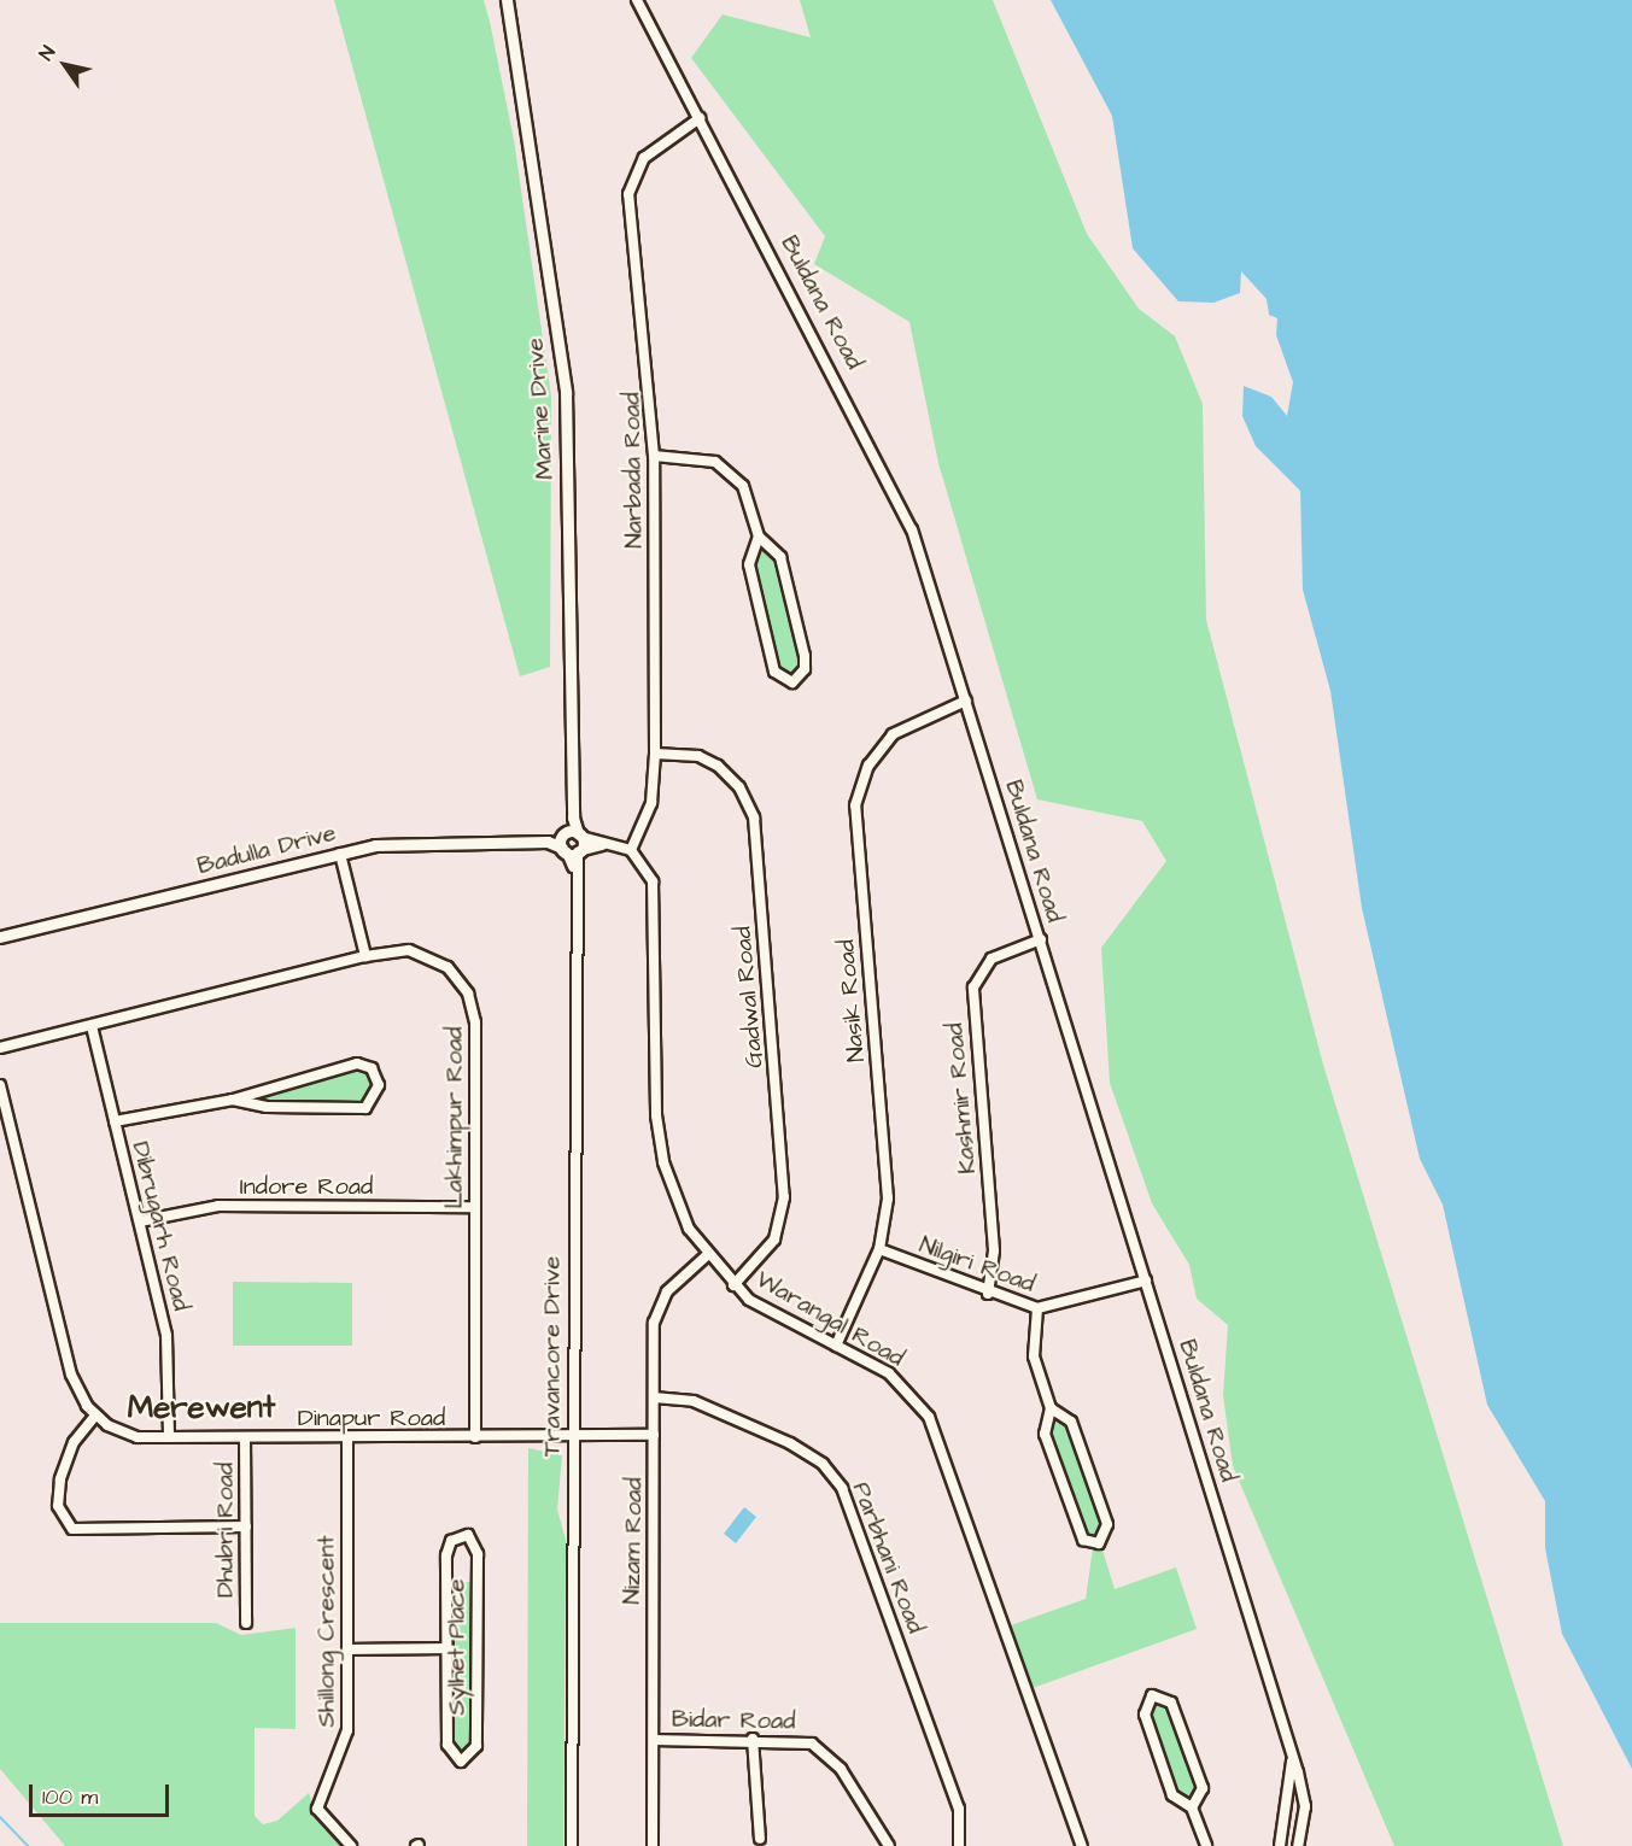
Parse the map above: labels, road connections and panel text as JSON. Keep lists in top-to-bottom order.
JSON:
{
  "streets": {
    "street": [
      "Buldana Road",
      "Marine Drive",
      "Narbada Road",
      "Badulla Drive",
      "Gadwal Road",
      "Nasik Road",
      "Kashmir Road",
      "Lakhimpur Road",
      "Indore Road",
      "Dibrugarh Road",
      "Nilgiri Road",
      "Warangal Road",
      "Travancore Drive",
      "Dinapur Road",
      "Dhubri Road",
      "Nizam Road",
      "Parbhani Road",
      "Shillong Crescent",
      "Sylhet Place",
      "Bidar Road"
    ]
  },
  "crossings": [
    ["Buldana Road", "Narbada Road"],
    ["Buldana Road", "Nasik Road"],
    ["Buldana Road", "Kashmir Road"],
    ["Buldana Road", "Nilgiri Road"],
    ["Marine Drive", "Badulla Drive"],
    ["Narbada Road", "Gadwal Road"],
    ["Narbada Road", "Warangal Road"],
    ["Badulla Drive", "Travancore Drive"],
    ["Gadwal Road", "Warangal Road"],
    ["Nasik Road", "Nilgiri Road"],
    ["Nasik Road", "Warangal Road"],
    ["Kashmir Road", "Nilgiri Road"],
    ["Lakhimpur Road", "Indore Road"],
    ["Lakhimpur Road", "Dibrugarh Road"],
    ["Lakhimpur Road", "Dinapur Road"],
    ["Indore Road", "Dibrugarh Road"],
    ["Dibrugarh Road", "Dinapur Road"],
    ["Warangal Road", "Nizam Road"],
    ["Travancore Drive", "Dinapur Road"],
    ["Dinapur Road", "Dhubri Road"],
    ["Dinapur Road", "Nizam Road"],
    ["Dinapur Road", "Shillong Crescent"],
    ["Nizam Road", "Parbhani Road"],
    ["Nizam Road", "Bidar Road"],
    ["Shillong Crescent", "Sylhet Place"]
  ],
  "districts": ["Merewent"],
  "scale_bar": "100 m",
  "north": "top left"
}
